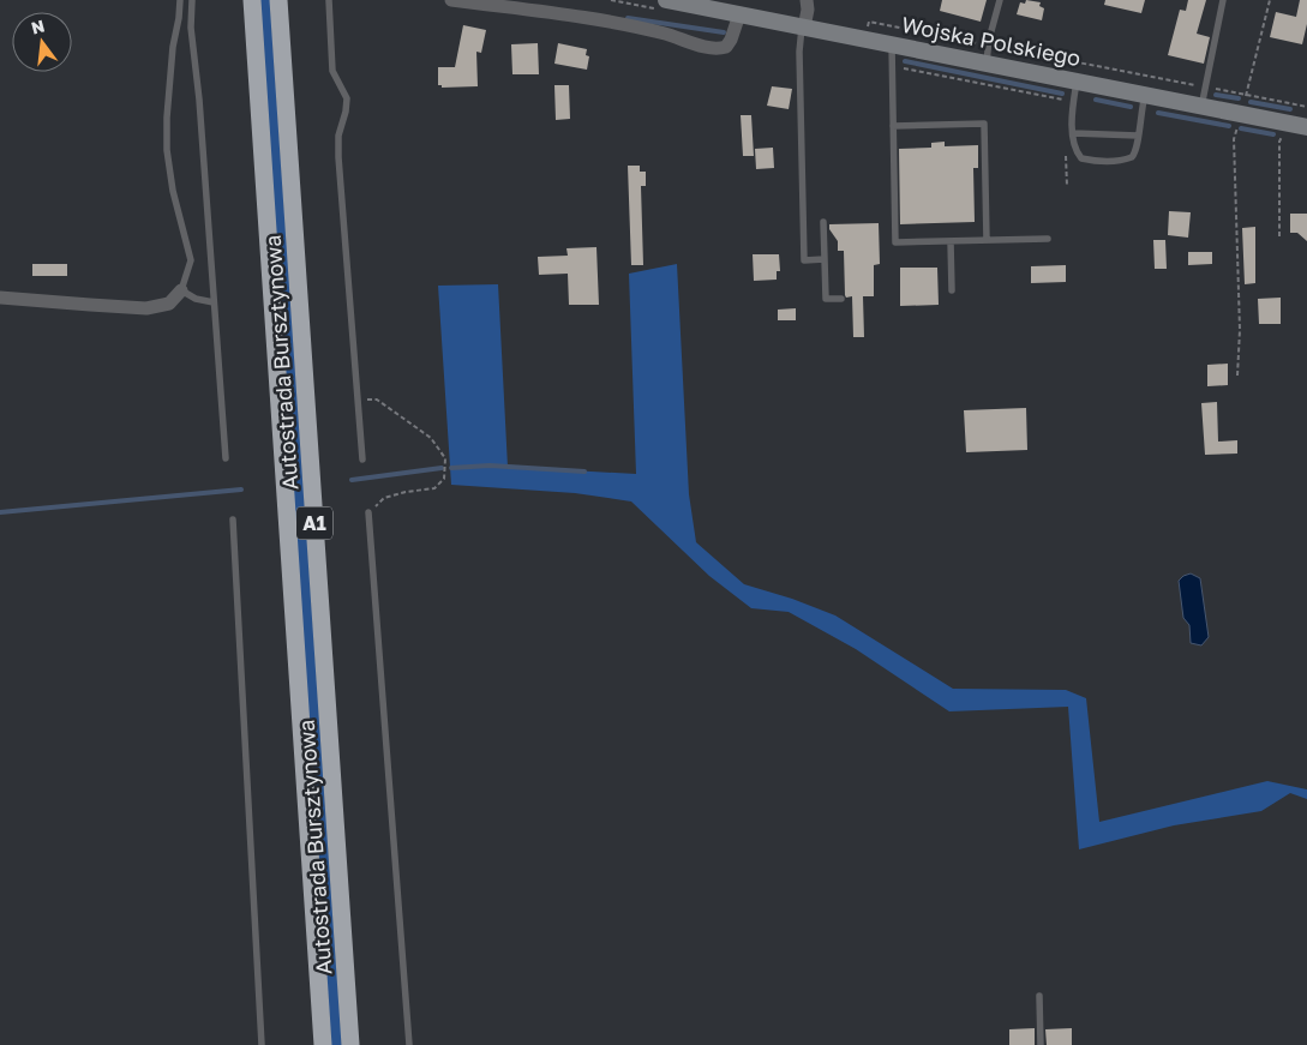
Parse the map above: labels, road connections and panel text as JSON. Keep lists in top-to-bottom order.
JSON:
{
  "streets": {
    "highway": ["Autostrada Bursztynowa", "A1"],
    "main road": ["Wojska Polskiego"]
  },
  "north": "top"
}
